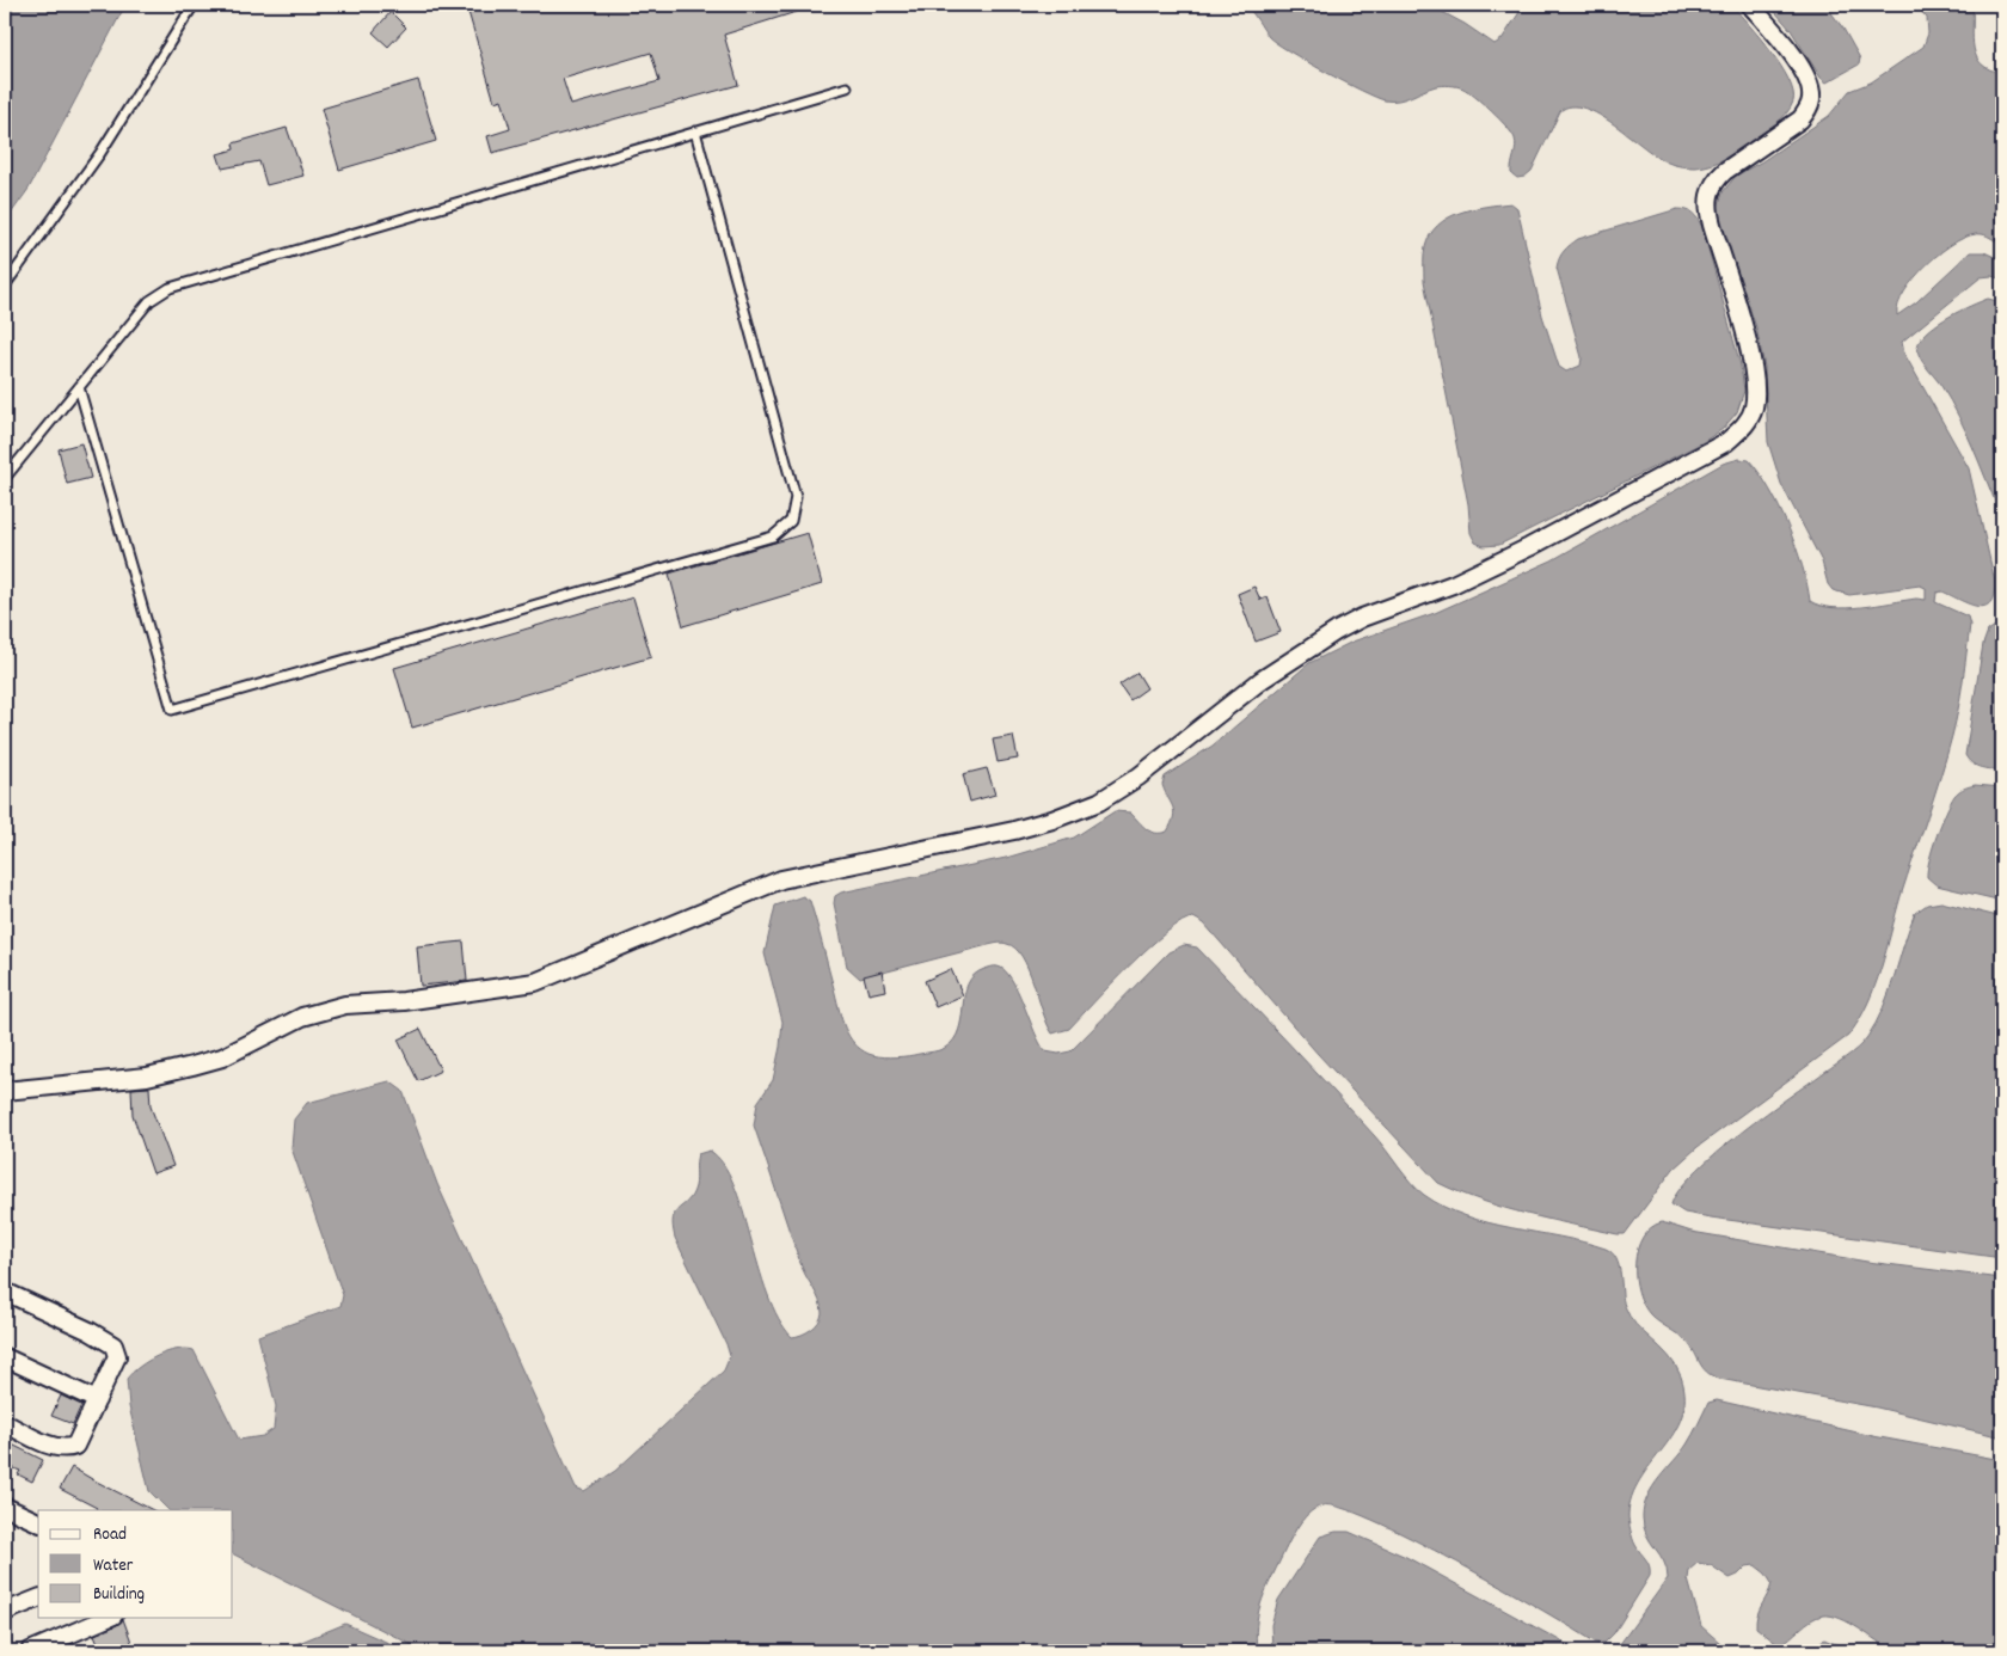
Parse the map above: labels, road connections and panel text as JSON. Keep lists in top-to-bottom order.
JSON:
{
  "legend": ["Road", "Water", "Building"]
}
